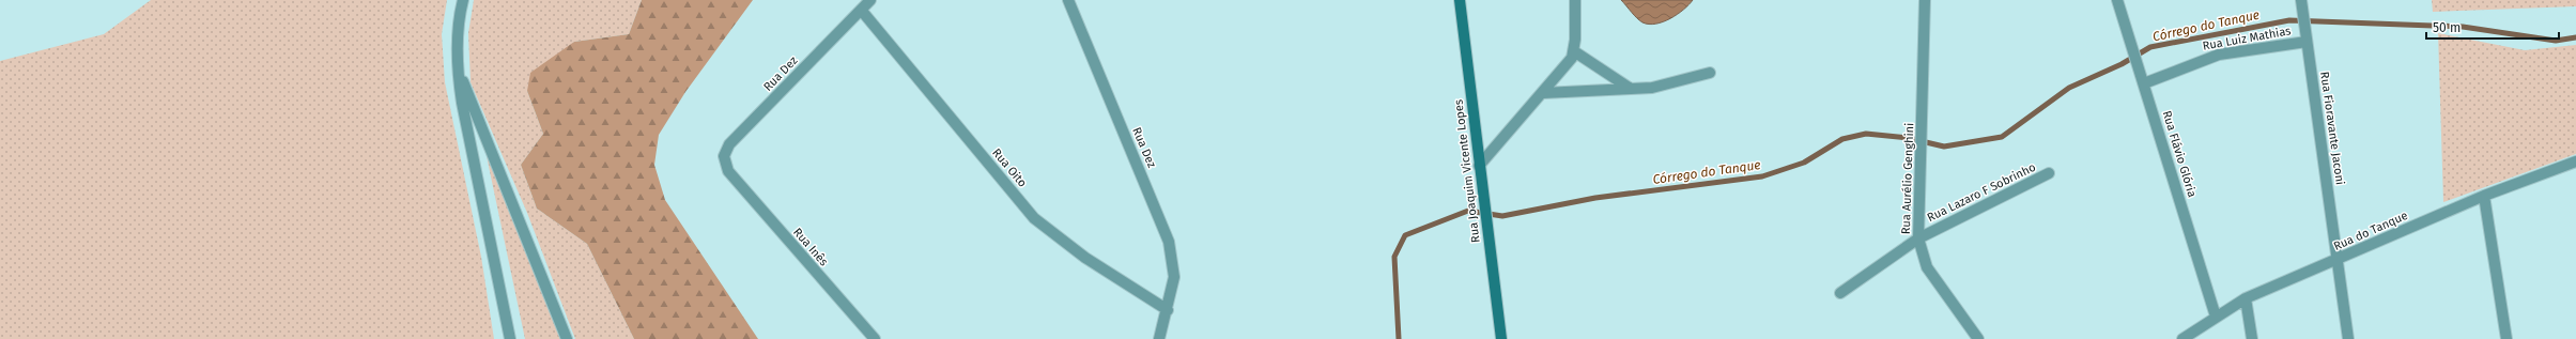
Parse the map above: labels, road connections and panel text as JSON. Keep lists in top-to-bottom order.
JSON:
{
  "streets": {
    "street": [
      "Rua Luiz Mathias",
      "Rua Dez",
      "Rua Fioravante Jaconi",
      "Rua Flávio Glória",
      "Rua Oito",
      "Rua Joaquim Vicente Lopes",
      "Rua Aurélio Genghini",
      "Rua Lazaro F Sobrinho",
      "Rua do Tanque",
      "Rua Inês"
    ]
  },
  "crossings": [
    ["Rua Luiz Mathias", "Rua Fioravante Jaconi"],
    ["Rua Luiz Mathias", "Rua Flávio Glória"],
    ["Rua Dez", "Rua Oito"],
    ["Rua Dez", "Rua Inês"],
    ["Rua Fioravante Jaconi", "Rua do Tanque"],
    ["Rua Flávio Glória", "Rua do Tanque"],
    ["Rua Aurélio Genghini", "Rua Lazaro F Sobrinho"]
  ],
  "water": ["Córrego do Tanque"],
  "scale_bar": "50 m"
}
